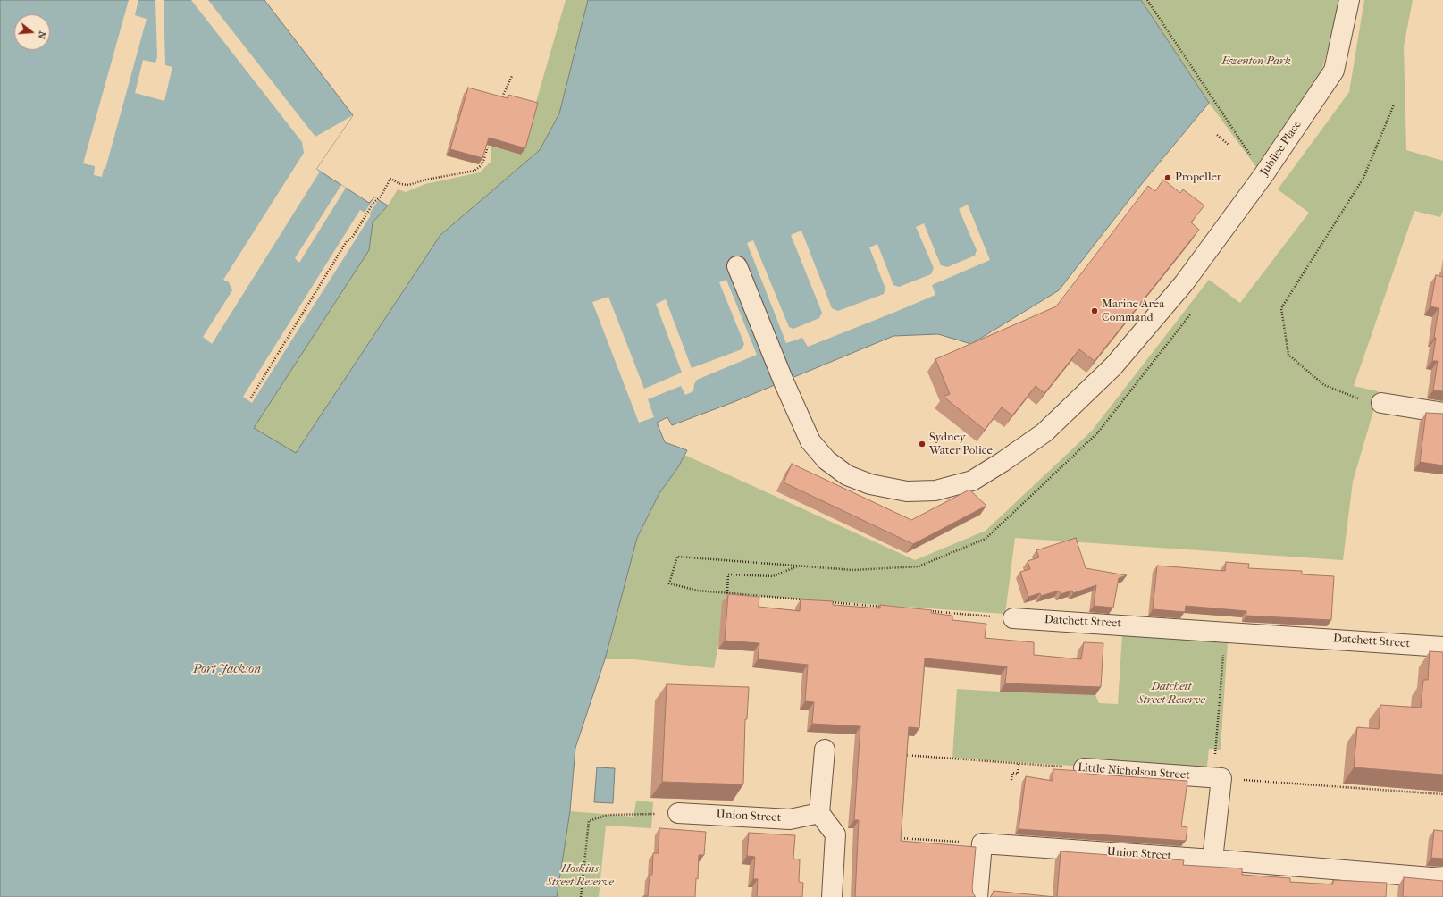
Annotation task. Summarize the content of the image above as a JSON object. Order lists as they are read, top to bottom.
{
  "streets": {
    "street": [
      "Jubilee Place",
      "Datchett Street",
      "Little Nicholson Street",
      "Union Street"
    ]
  },
  "water": ["Port Jackson"],
  "parks": ["Ewenton Park", "Datchett Street Reserve", "Hoskins Street Reserve"],
  "places": ["Propeller", "Marine Area Command", "Sydney Water Police"],
  "north": "right"
}
